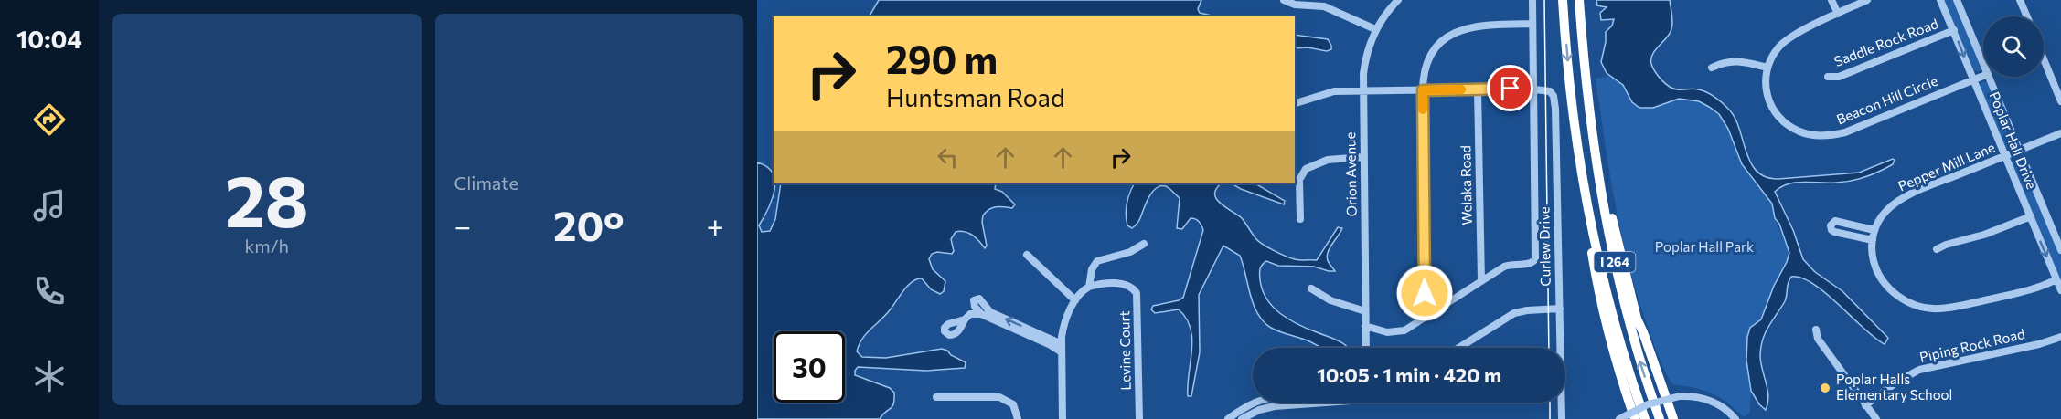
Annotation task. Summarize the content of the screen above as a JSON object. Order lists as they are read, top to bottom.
{
  "streets": {
    "highway": ["I 264"],
    "street": [
      "Saddle Rock Road",
      "Beacon Hill Circle",
      "Poplar Hall Drive",
      "Pepper Mill Lane",
      "Orion Avenue",
      "Welaka Road",
      "Curlew Drive",
      "Piping Rock Road",
      "Levine Court"
    ]
  },
  "crossings": [
    ["Saddle Rock Road", "Poplar Hall Drive"],
    ["Beacon Hill Circle", "Poplar Hall Drive"],
    ["Poplar Hall Drive", "Pepper Mill Lane"],
    ["Welaka Road", "Curlew Drive"]
  ],
  "parks": ["Poplar Hall Park"],
  "places": ["Poplar Halls Elementary School"],
  "page": {
    "tabs": "10:04",
    "tile": [
      ["28", "km/h"],
      "Climate"
    ],
    "turn": ["290 m", "Huntsman Road"],
    "heat": ["−", "20°", "+"],
    "limit": "30",
    "trip": "10:05 · 1 min · 420 m"
  }
}
